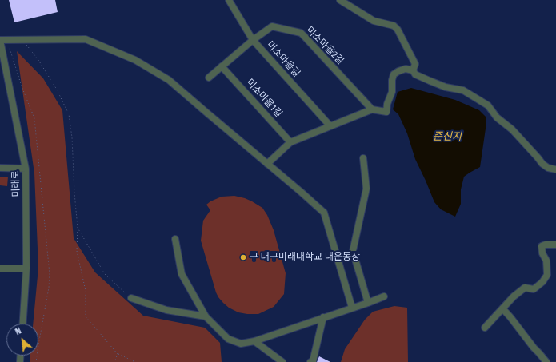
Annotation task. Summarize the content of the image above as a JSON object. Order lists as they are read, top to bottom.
{
  "streets": {
    "street": [
      "미소마을2길",
      "미소마을길",
      "미소마을1길",
      "미래로"
    ]
  },
  "crossings": [
    ["미소마을2길", "미소마을길"]
  ],
  "water": ["준신지"],
  "places": ["구 대구미래대학교 대운동장"],
  "north": "top left"
}
